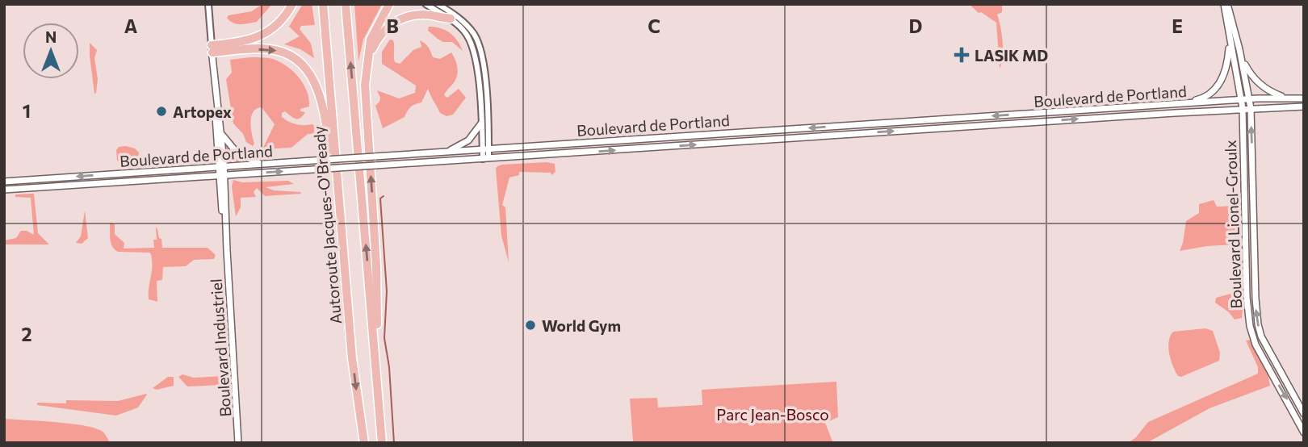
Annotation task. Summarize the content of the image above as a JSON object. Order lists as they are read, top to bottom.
{
  "streets": {
    "highway": ["Autoroute Jacques-O'Bready"],
    "main road": ["Boulevard de Portland", "Boulevard Lionel-Groulx", "Boulevard Industriel"]
  },
  "crossings": [
    ["Boulevard de Portland", "Boulevard Lionel-Groulx"],
    ["Boulevard de Portland", "Boulevard Industriel"]
  ],
  "parks": ["Parc Jean-Bosco"],
  "places": {
    "health": ["LASIK MD"],
    "other": ["Artopex", "World Gym"]
  },
  "north": "top",
  "grid": {
    "columns": [
      "A",
      "B",
      "C",
      "D",
      "E"
    ],
    "rows": ["1", "2"]
  }
}
